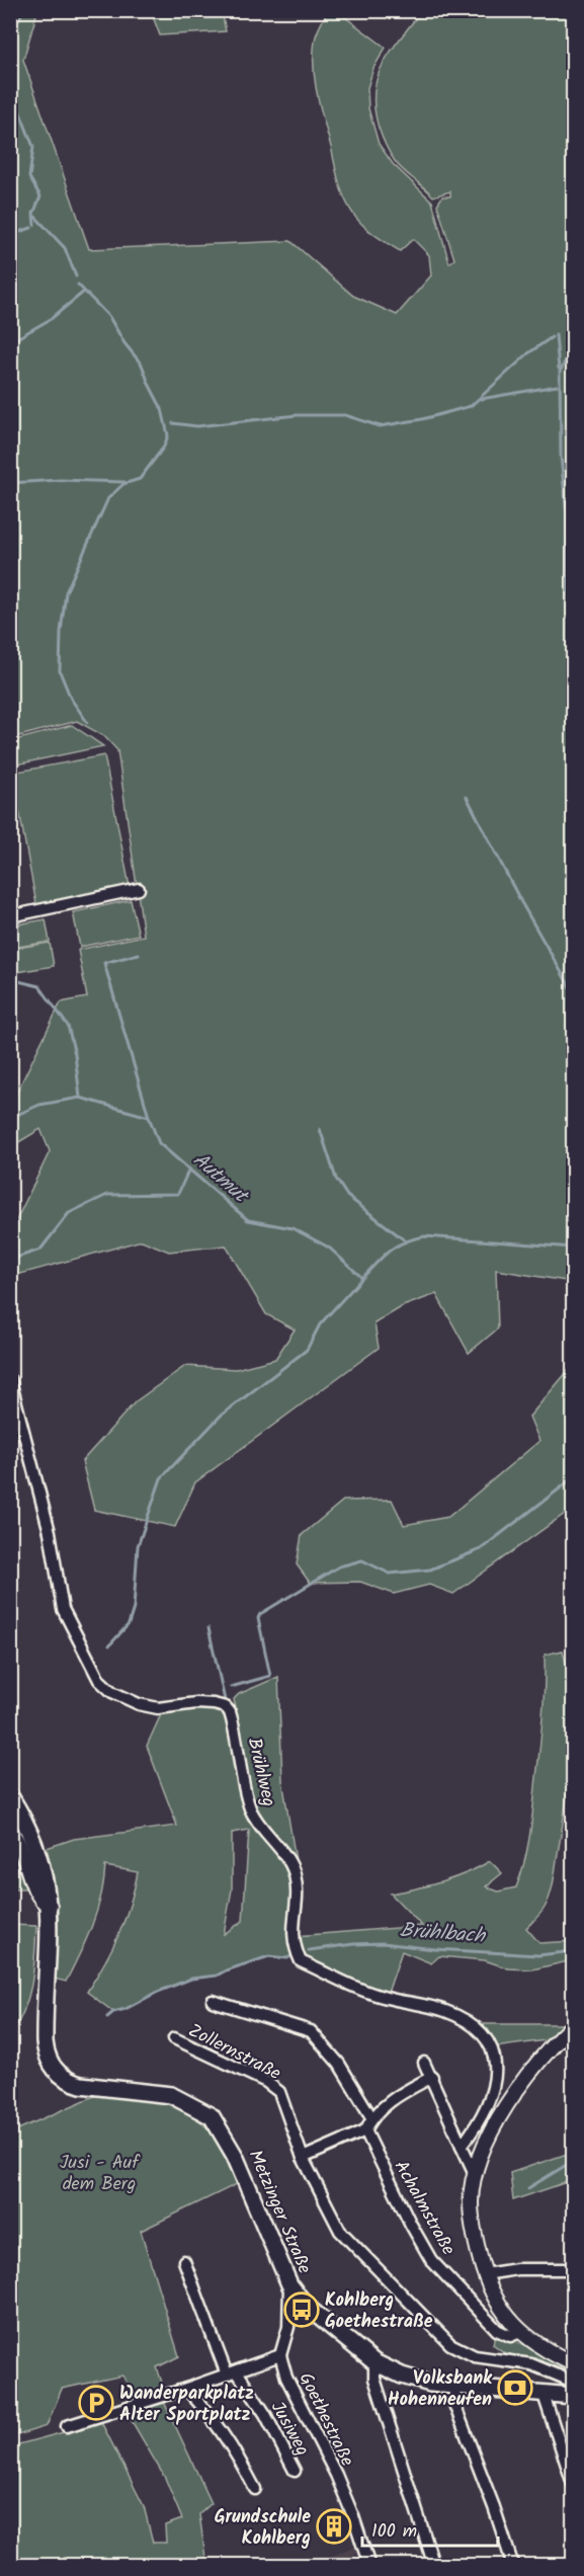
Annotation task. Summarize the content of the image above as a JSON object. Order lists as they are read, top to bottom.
{
  "streets": {
    "main road": ["Metzinger Straße"],
    "street": [
      "Brühlweg",
      "Zollernstraße",
      "Achalmstraße",
      "Goethestraße",
      "Jusiweg"
    ]
  },
  "water": ["Autmut", "Brühlbach"],
  "parks": ["Jusi - Auf dem Berg"],
  "places": {
    "bus stop": ["Kohlberg Goethestraße"],
    "bank": ["Volksbank Hohenneufen"],
    "parking": ["Wanderparkplatz Alter Sportplatz"],
    "building": ["Grundschule Kohlberg"]
  },
  "scale_bar": "100 m"
}
